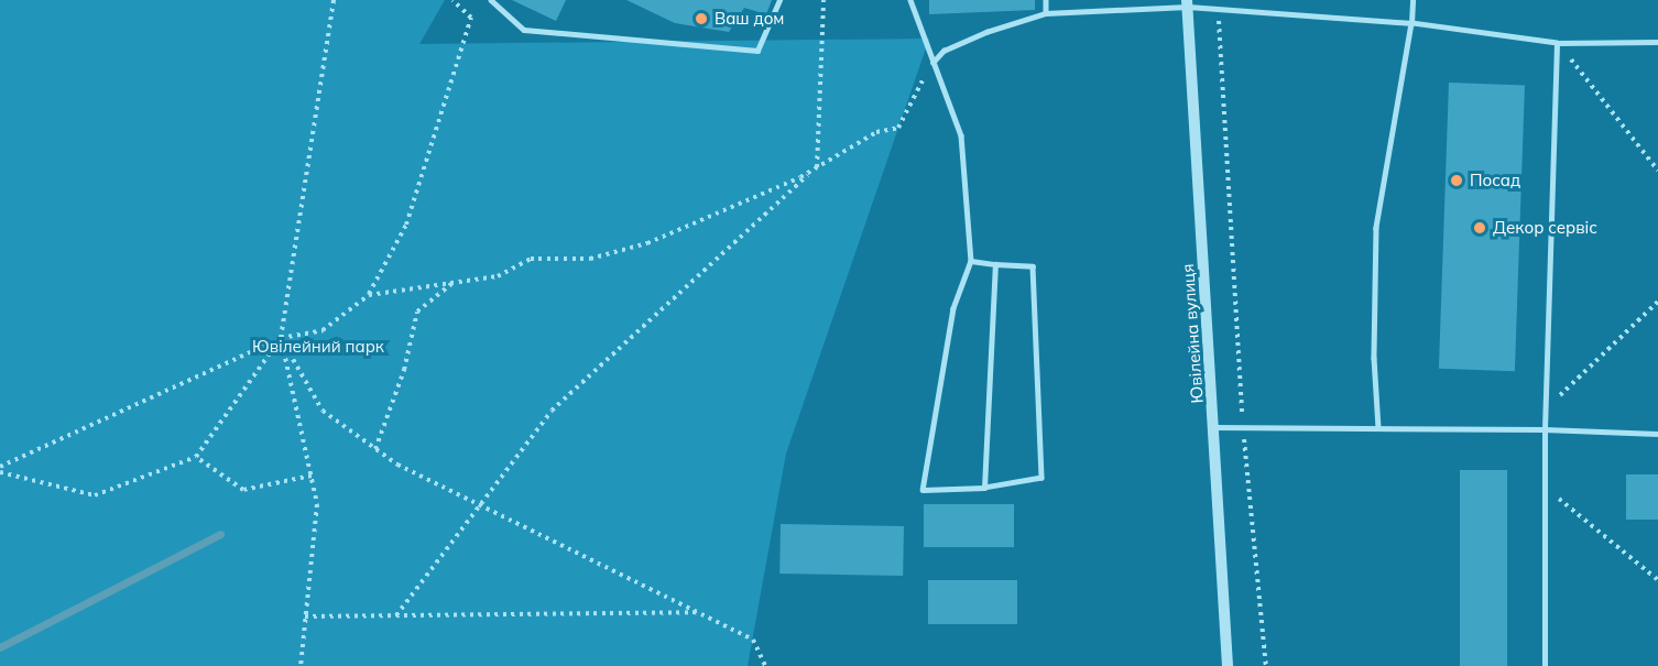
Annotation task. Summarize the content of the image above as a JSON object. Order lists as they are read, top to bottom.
{
  "streets": {
    "street": ["Ювілейна вулиця"]
  },
  "parks": ["Ювілейний парк"],
  "places": ["Ваш дом", "Посад", "Декор сервіс"]
}
